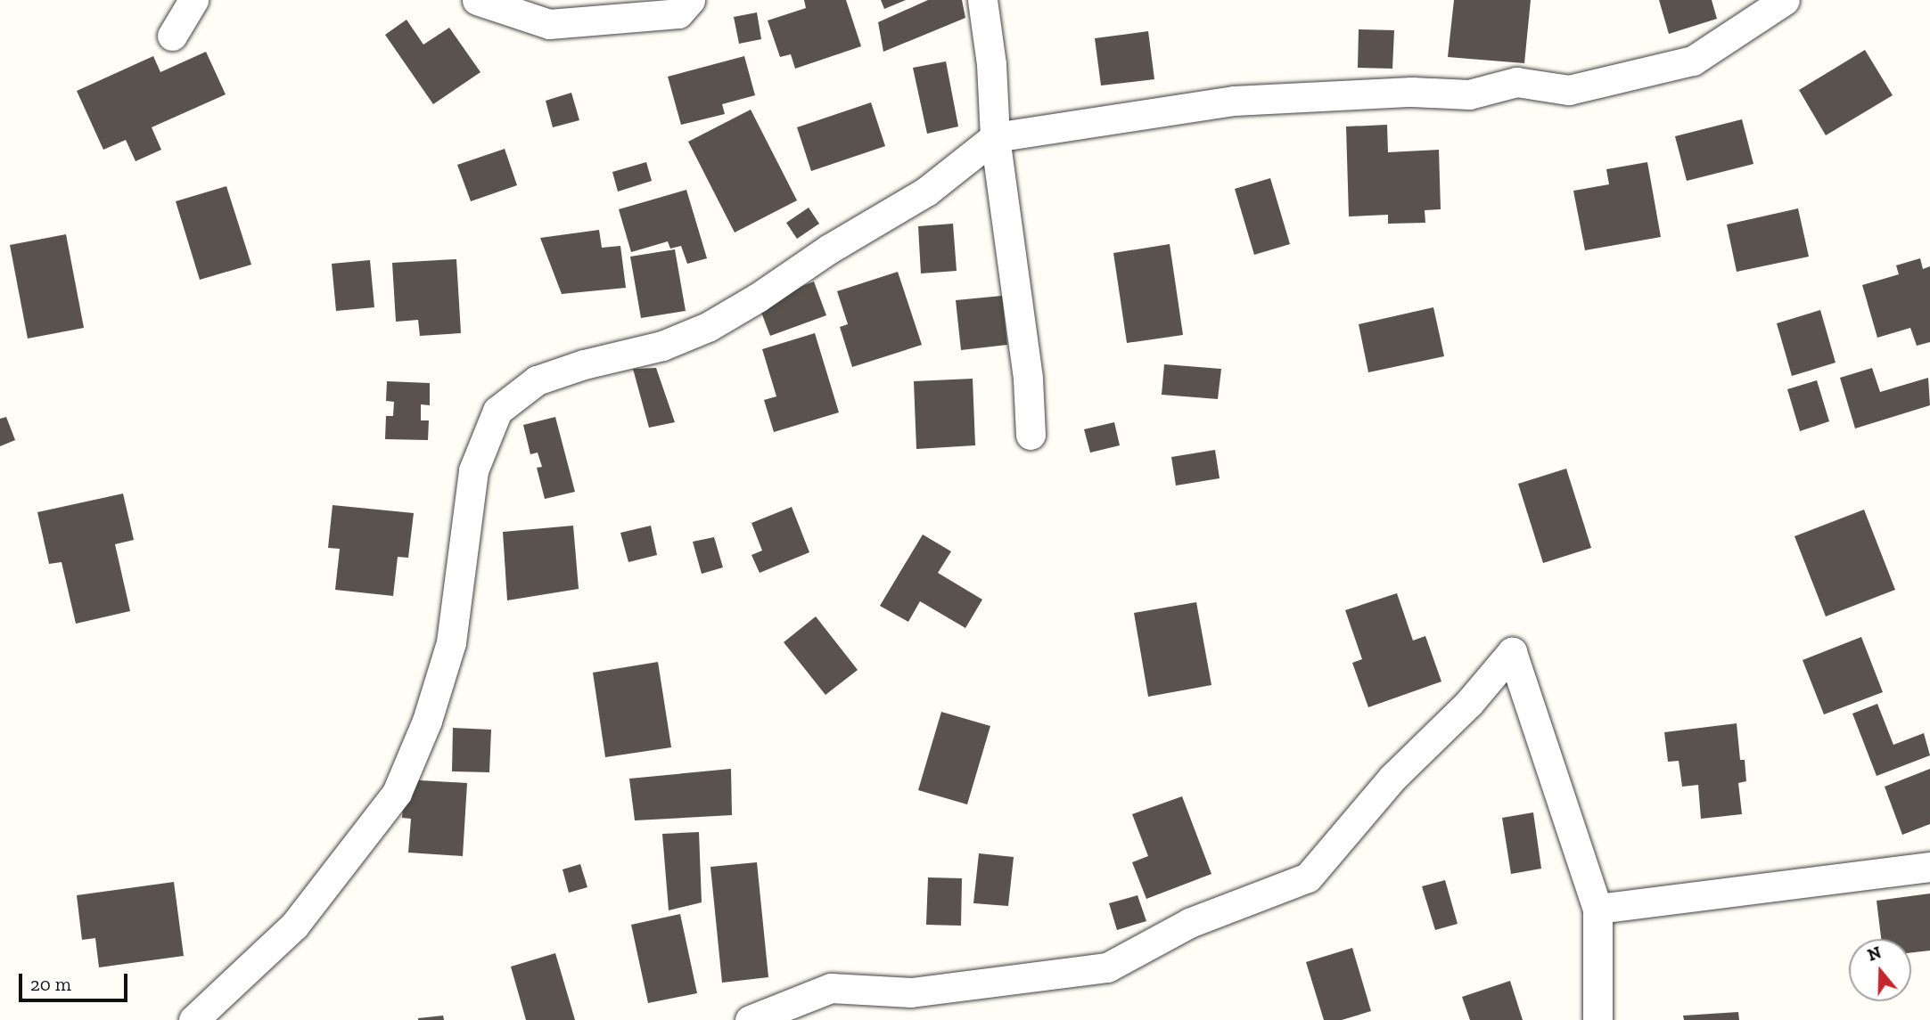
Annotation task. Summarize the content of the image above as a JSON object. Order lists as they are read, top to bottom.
{
  "scale_bar": "20 m",
  "north": "top"
}
